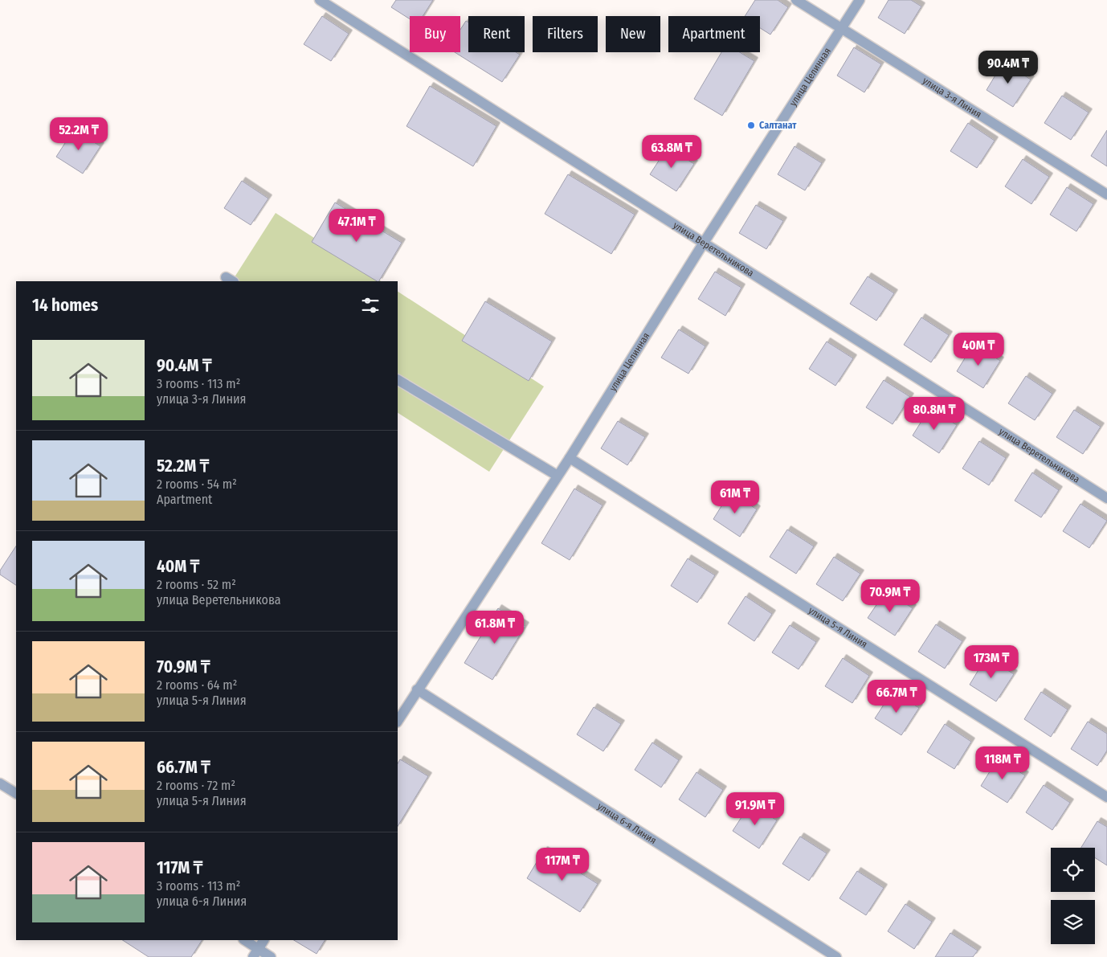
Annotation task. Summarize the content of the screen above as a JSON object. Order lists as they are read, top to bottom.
{
  "streets": {
    "street": [
      "улица Целинная",
      "улица 3-я Линия",
      "улица Веретельникова",
      "улица 5-я Линия",
      "улица 6-я Линия"
    ]
  },
  "crossings": [
    ["улица Целинная", "улица 3-я Линия"],
    ["улица Целинная", "улица Веретельникова"],
    ["улица Целинная", "улица 5-я Линия"],
    ["улица Целинная", "улица 6-я Линия"]
  ],
  "places": ["Салтанат"],
  "page": {
    "chip": [
      "Buy",
      "Rent",
      "Filters",
      "New",
      "Apartment"
    ],
    "price": [
      "90.4M ₸",
      "52.2M ₸",
      "63.8M ₸",
      "47.1M ₸",
      "40M ₸",
      "80.8M ₸",
      "61M ₸",
      "70.9M ₸",
      "61.8M ₸",
      "173M ₸",
      "66.7M ₸",
      "118M ₸",
      "91.9M ₸",
      "117M ₸"
    ],
    "heading": "14 homes",
    "list": [
      {
        "name": "90.4M ₸",
        "note": "3 rooms · 113 m² · улица 3-я Линия"
      },
      {
        "name": "52.2M ₸",
        "note": "2 rooms · 54 m² · Apartment"
      },
      {
        "name": "40M ₸",
        "note": "2 rooms · 52 m² · улица Веретельникова"
      },
      {
        "name": "70.9M ₸",
        "note": "2 rooms · 64 m² · улица 5-я Линия"
      },
      {
        "name": "66.7M ₸",
        "note": "2 rooms · 72 m² · улица 5-я Линия"
      },
      {
        "name": "117M ₸",
        "note": "3 rooms · 113 m² · улица 6-я Линия"
      }
    ]
  }
}
